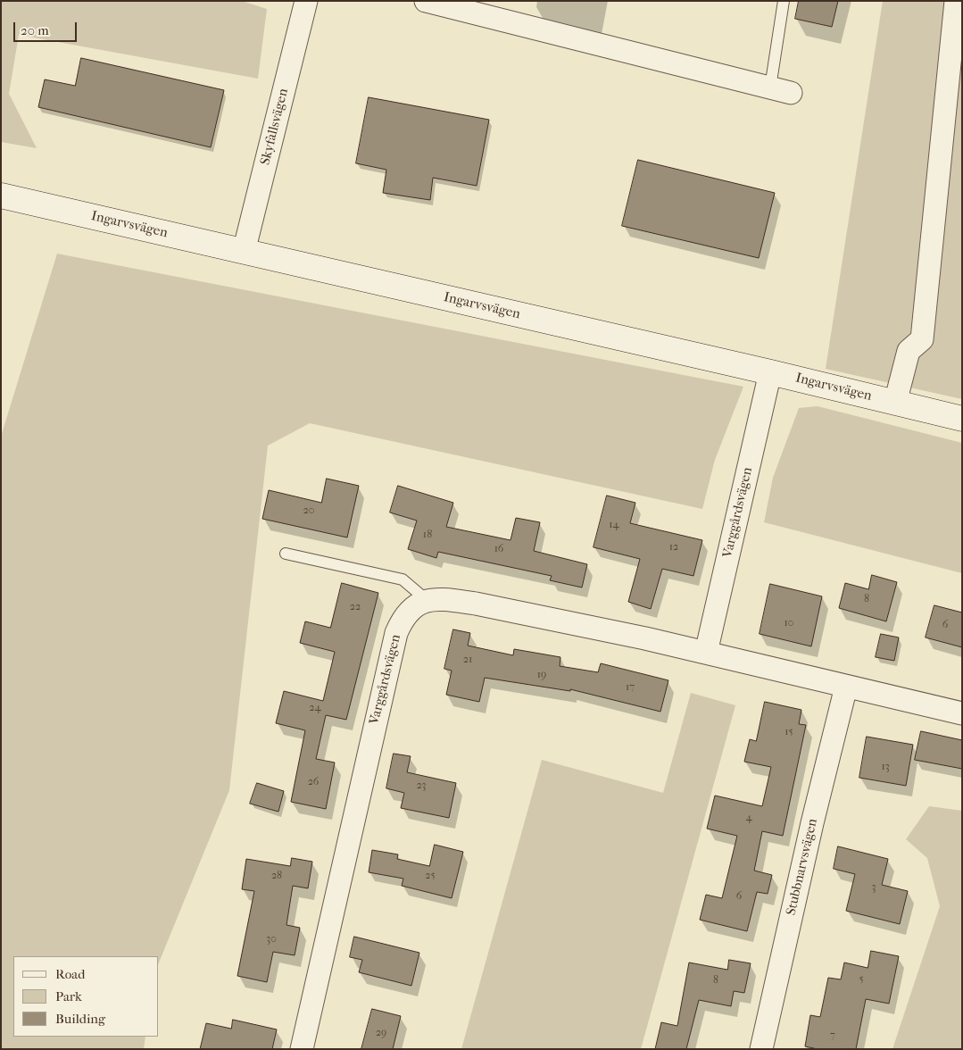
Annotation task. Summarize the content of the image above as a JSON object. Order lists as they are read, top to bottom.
{
  "streets": {
    "street": [
      "Skyfallsvägen",
      "Ingarvsvägen",
      "Varggårdsvägen",
      "Stubbnarvsvägen"
    ]
  },
  "crossings": [
    ["Skyfallsvägen", "Ingarvsvägen"],
    ["Ingarvsvägen", "Varggårdsvägen"]
  ],
  "house_numbers": [
    "20",
    "14",
    "18",
    "12",
    "16",
    "8",
    "22",
    "10",
    "6",
    "21",
    "19",
    "17",
    "24",
    "15",
    "13",
    "26",
    "23",
    "4",
    "28",
    "25",
    "3",
    "6",
    "30",
    "5",
    "8",
    "29",
    "7"
  ],
  "legend": ["Road", "Park", "Building"],
  "scale_bar": "20 m"
}
